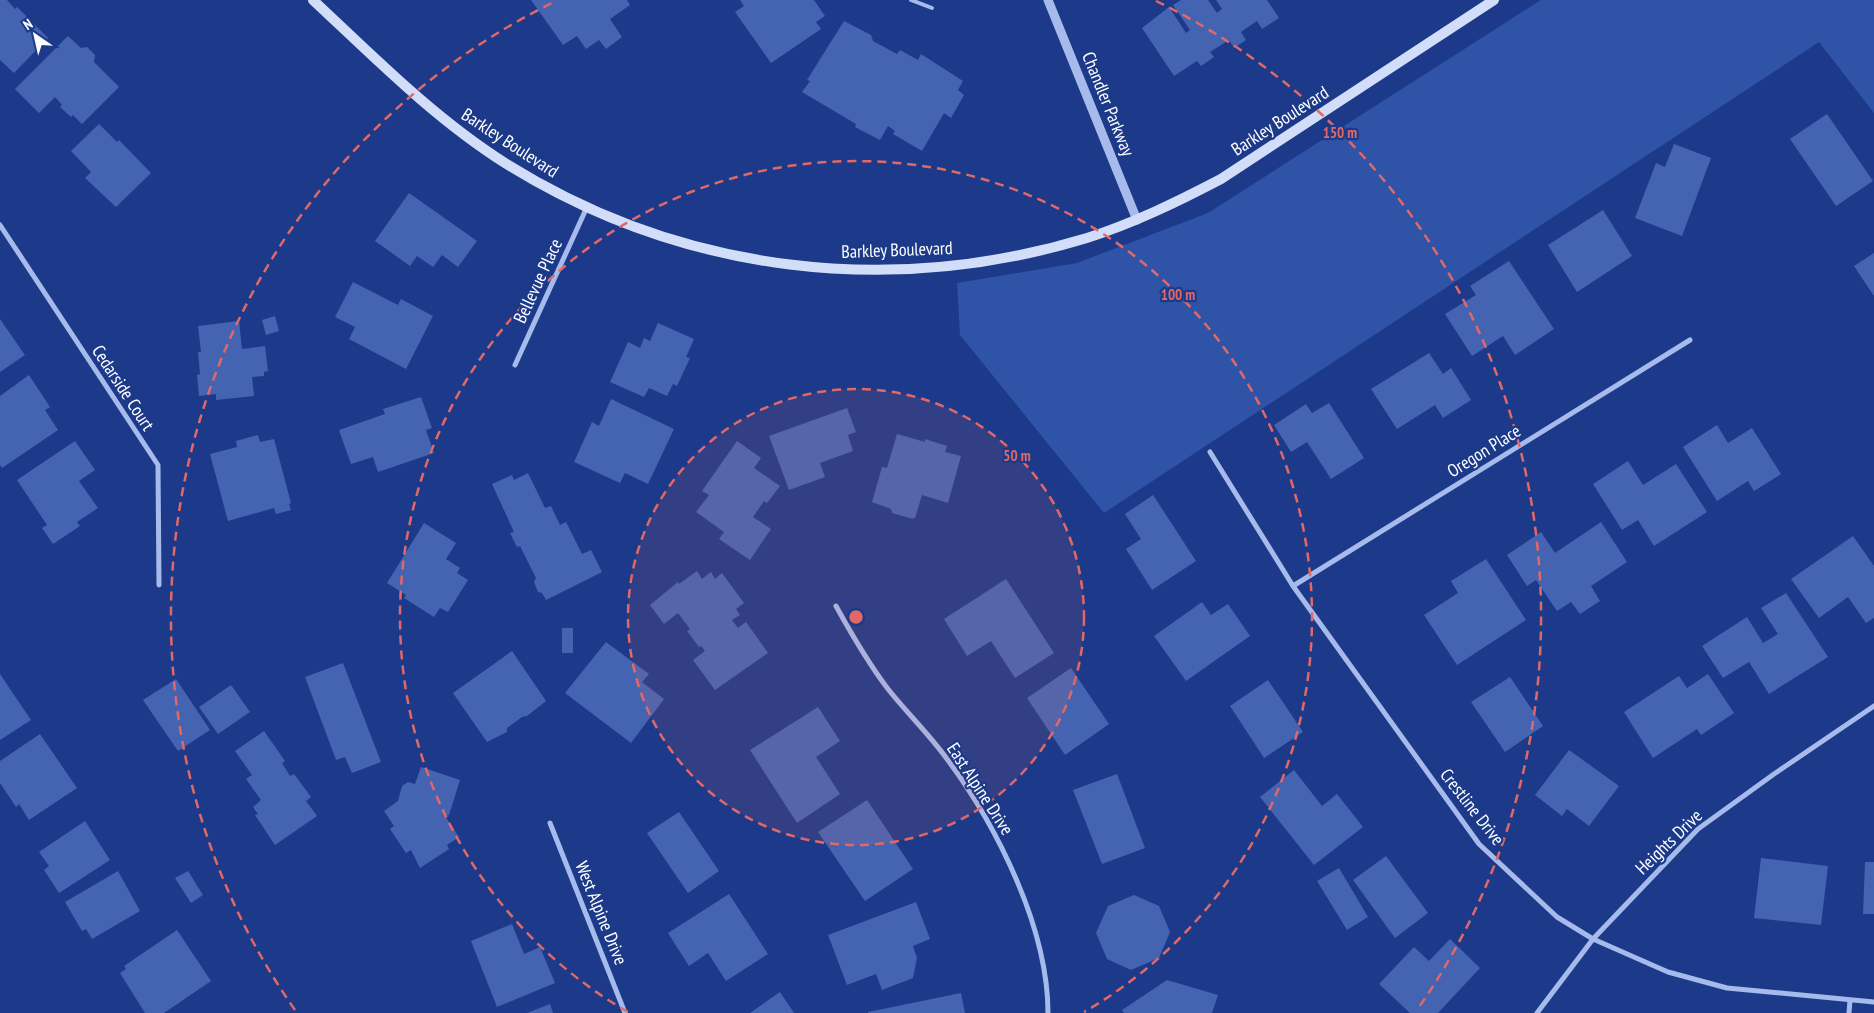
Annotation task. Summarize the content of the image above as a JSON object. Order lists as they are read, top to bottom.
{
  "streets": {
    "main road": ["Barkley Boulevard"],
    "street": [
      "Chandler Parkway",
      "Bellevue Place",
      "Cedarside Court",
      "Oregon Place",
      "East Alpine Drive",
      "Crestline Drive",
      "Heights Drive",
      "West Alpine Drive"
    ]
  },
  "crossings": [
    ["Chandler Parkway", "Barkley Boulevard"],
    ["Barkley Boulevard", "Bellevue Place"],
    ["Oregon Place", "Crestline Drive"],
    ["Crestline Drive", "Heights Drive"]
  ],
  "north": "top left",
  "rings": ["150 m", "100 m", "50 m"]
}
